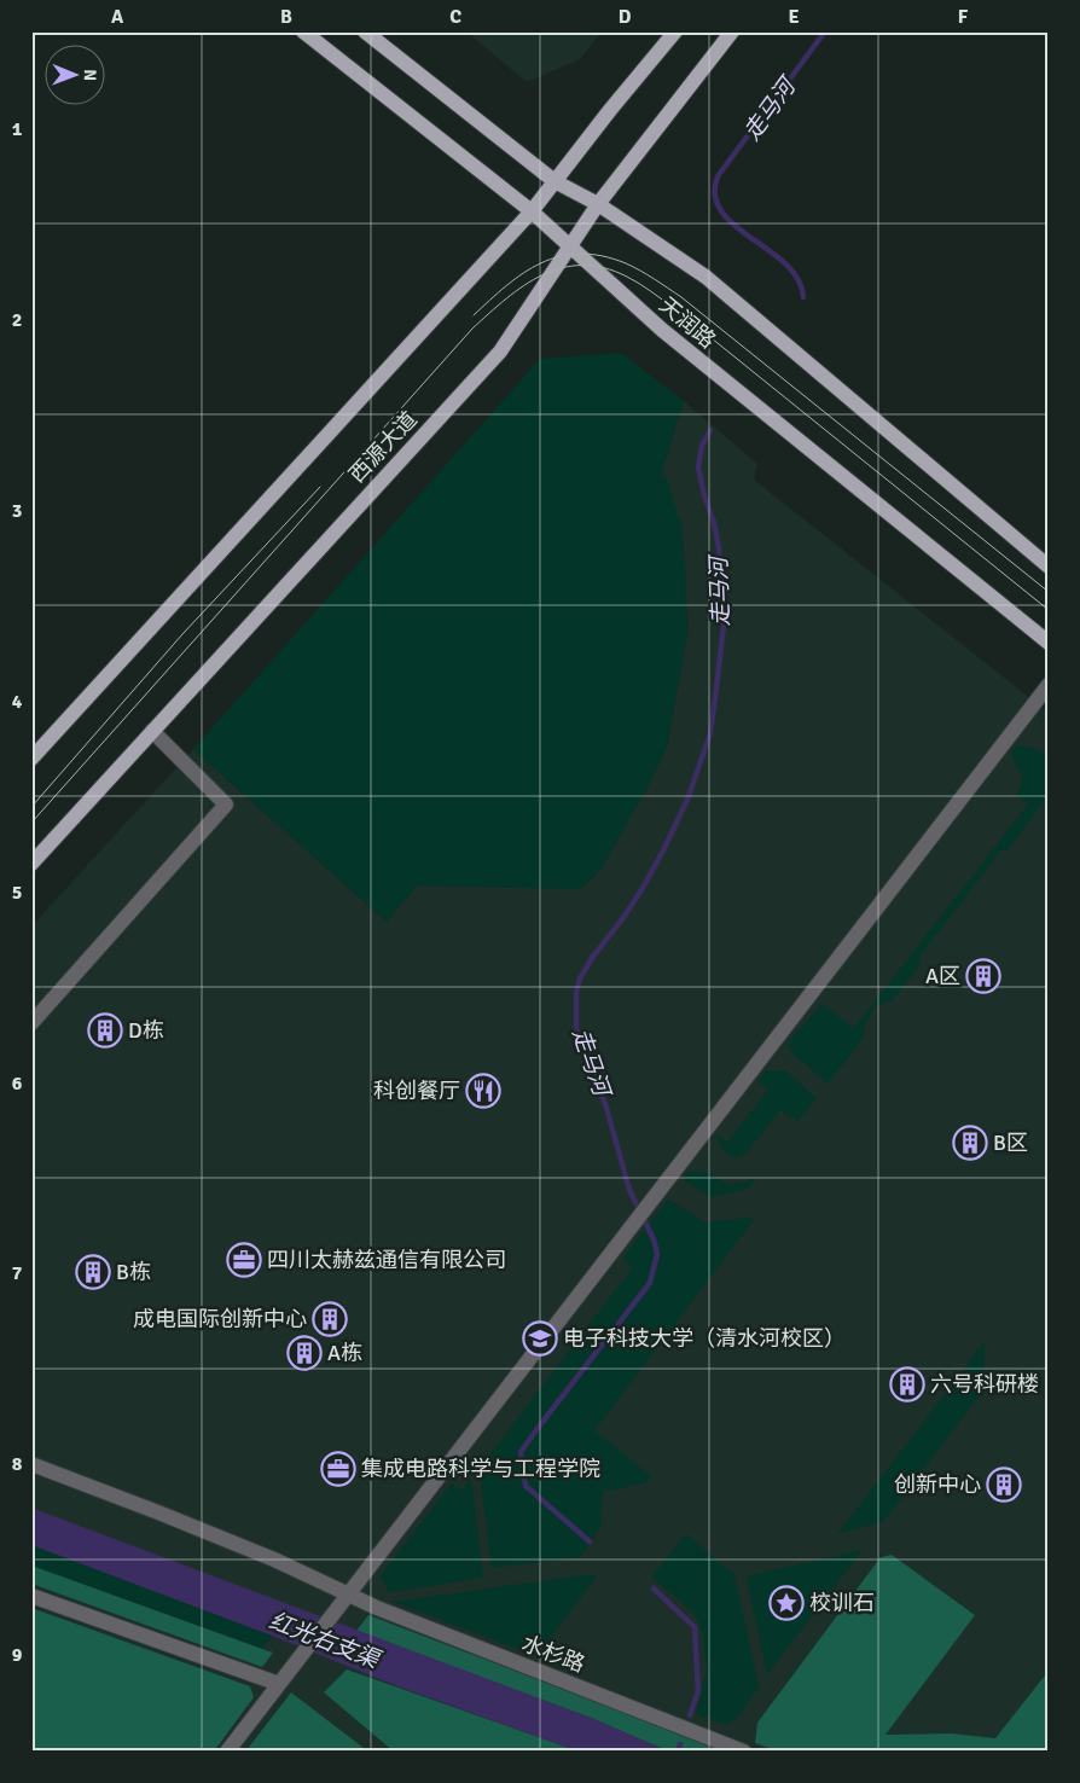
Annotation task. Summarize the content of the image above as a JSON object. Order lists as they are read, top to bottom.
{
  "streets": {
    "main road": ["天润路", "西源大道"],
    "street": ["水杉路"]
  },
  "crossings": [
    ["天润路", "西源大道"]
  ],
  "water": ["走马河", "红光右支渠"],
  "places": {
    "building": [
      "A区",
      "D栋",
      "B区",
      "B栋",
      "成电国际创新中心",
      "A栋",
      "六号科研楼",
      "创新中心"
    ],
    "restaurant": ["科创餐厅"],
    "office": ["四川太赫兹通信有限公司", "集成电路科学与工程学院"],
    "school or university": ["电子科技大学（清水河校区）"],
    "place": ["校训石"]
  },
  "north": "right",
  "grid": {
    "columns": [
      "A",
      "B",
      "C",
      "D",
      "E",
      "F"
    ],
    "rows": [
      "1",
      "2",
      "3",
      "4",
      "5",
      "6",
      "7",
      "8",
      "9"
    ]
  }
}
